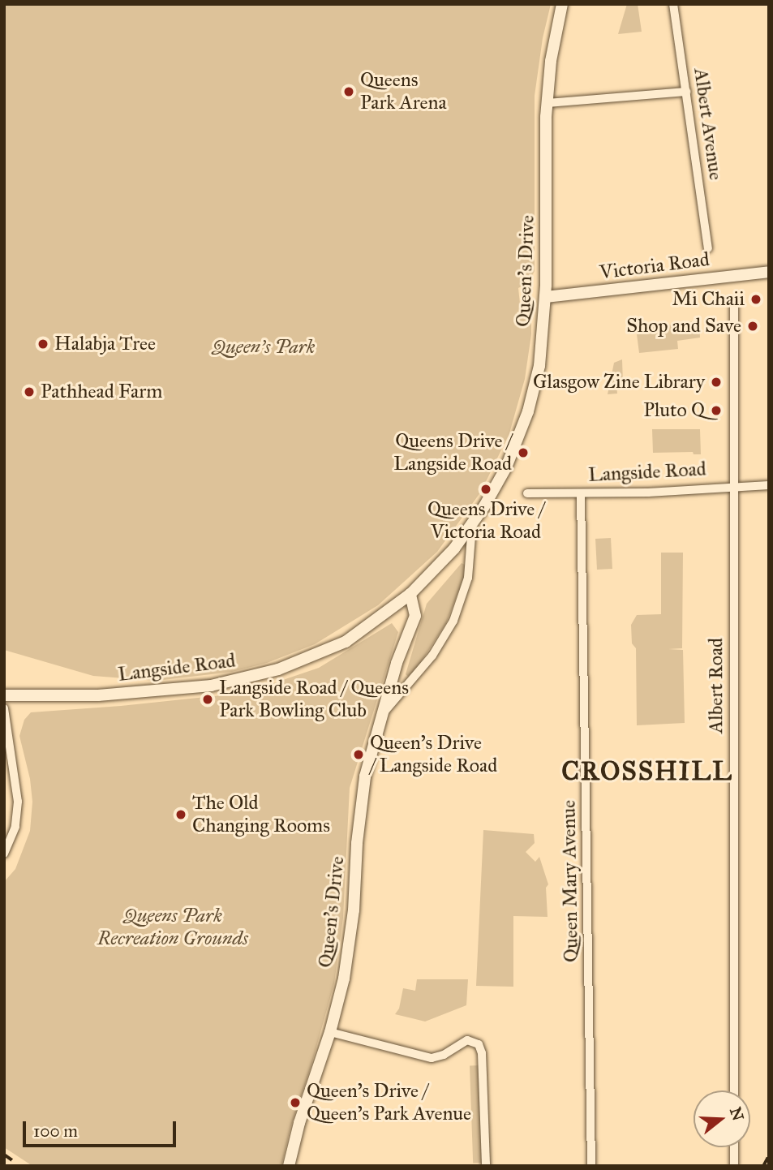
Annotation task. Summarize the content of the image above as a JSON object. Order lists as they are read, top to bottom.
{
  "streets": {
    "street": [
      "Albert Avenue",
      "Victoria Road",
      "Queen's Drive",
      "Langside Road",
      "Albert Road",
      "Queen Mary Avenue"
    ]
  },
  "crossings": [
    ["Victoria Road", "Queen's Drive"],
    ["Queen's Drive", "Langside Road"],
    ["Langside Road", "Albert Road"],
    ["Langside Road", "Queen Mary Avenue"]
  ],
  "districts": ["CROSSHILL"],
  "parks": ["Queen's Park", "Queens Park Recreation Grounds"],
  "places": [
    "Queens Park Arena",
    "Mi Chaii",
    "Shop and Save",
    "Halabja Tree",
    "Glasgow Zine Library",
    "Pathhead Farm",
    "Pluto Q",
    "Queens Drive / Langside Road",
    "Queens Drive / Victoria Road",
    "Langside Road / Queens Park Bowling Club",
    "Queen's Drive / Langside Road",
    "The Old Changing Rooms",
    "Queen's Drive / Queen's Park Avenue"
  ],
  "scale_bar": "100 m",
  "north": "right"
}
